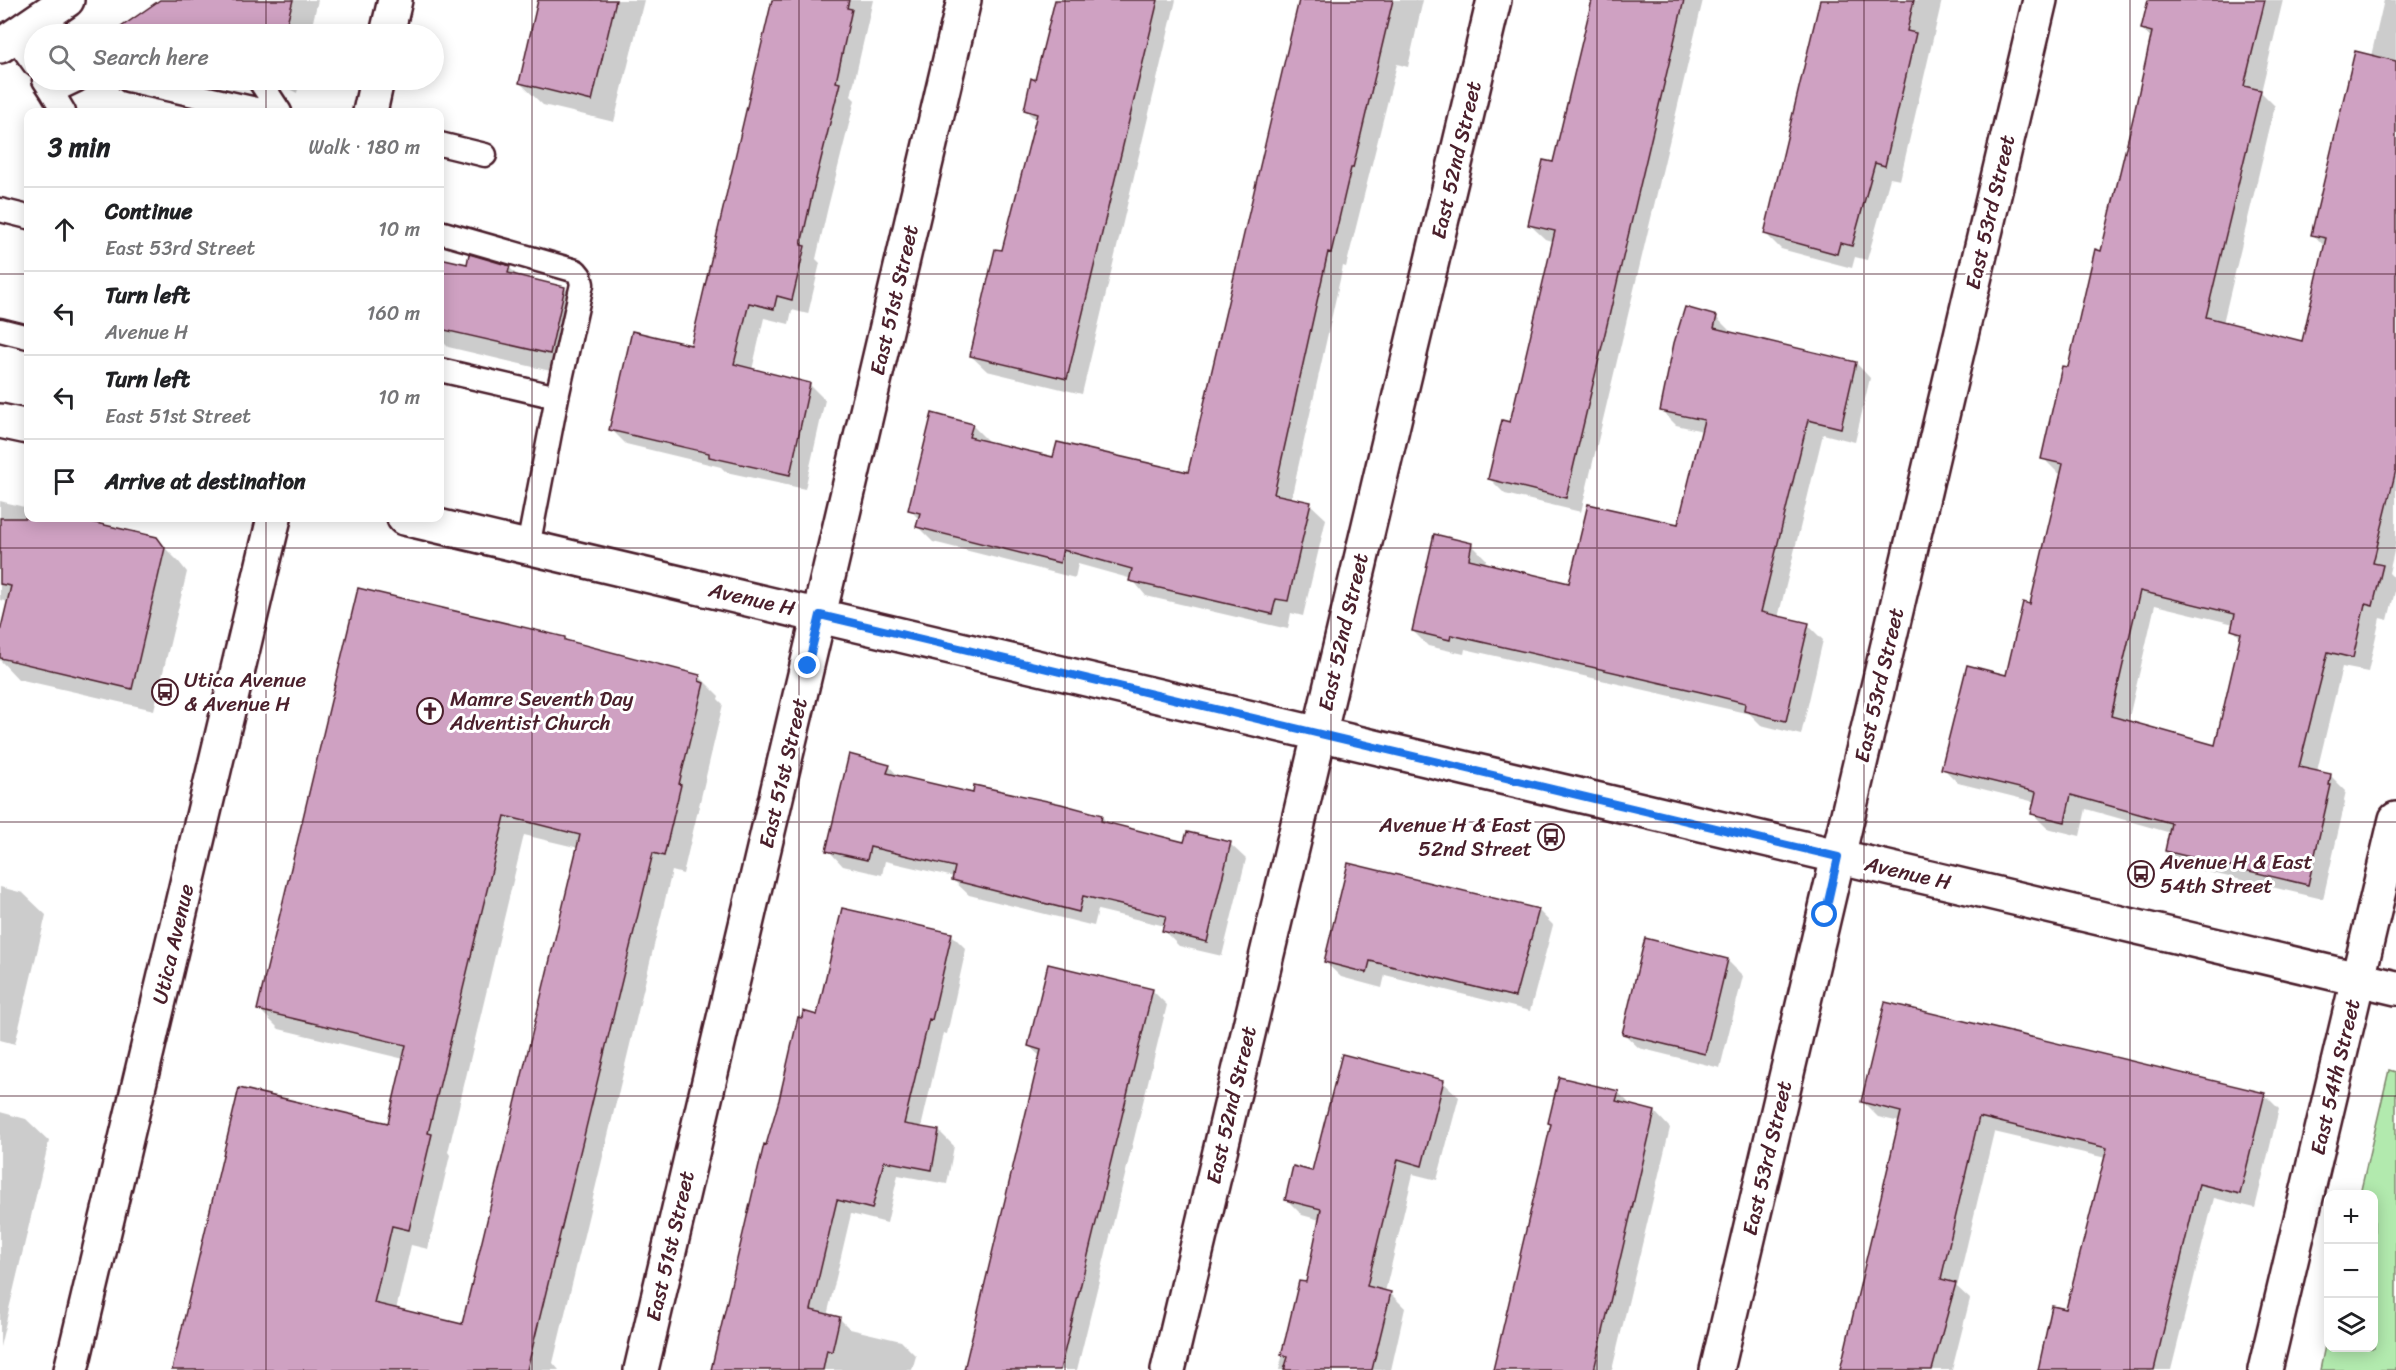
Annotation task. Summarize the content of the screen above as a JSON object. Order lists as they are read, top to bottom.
{
  "streets": {
    "street": [
      "East 52nd Street",
      "East 53rd Street",
      "East 51st Street",
      "Avenue H",
      "Utica Avenue",
      "East 54th Street"
    ]
  },
  "crossings": [
    ["East 52nd Street", "Avenue H"],
    ["East 53rd Street", "Avenue H"],
    ["East 51st Street", "Avenue H"],
    ["Avenue H", "East 54th Street"]
  ],
  "places": {
    "bus stop": ["Utica Avenue & Avenue H", "Avenue H & East 52nd Street", "Avenue H & East 54th Street"],
    "church": ["Mamre Seventh Day Adventist Church"]
  },
  "page": {
    "search": "Search here",
    "heading": ["3 min", "Walk · 180 m"],
    "list": [
      ["Continue", "East 53rd Street", "10 m"],
      ["Turn left", "Avenue H", "160 m"],
      ["Turn left", "East 51st Street", "10 m"],
      "Arrive at destination"
    ],
    "map_buttons": ["+", "−"]
  }
}
